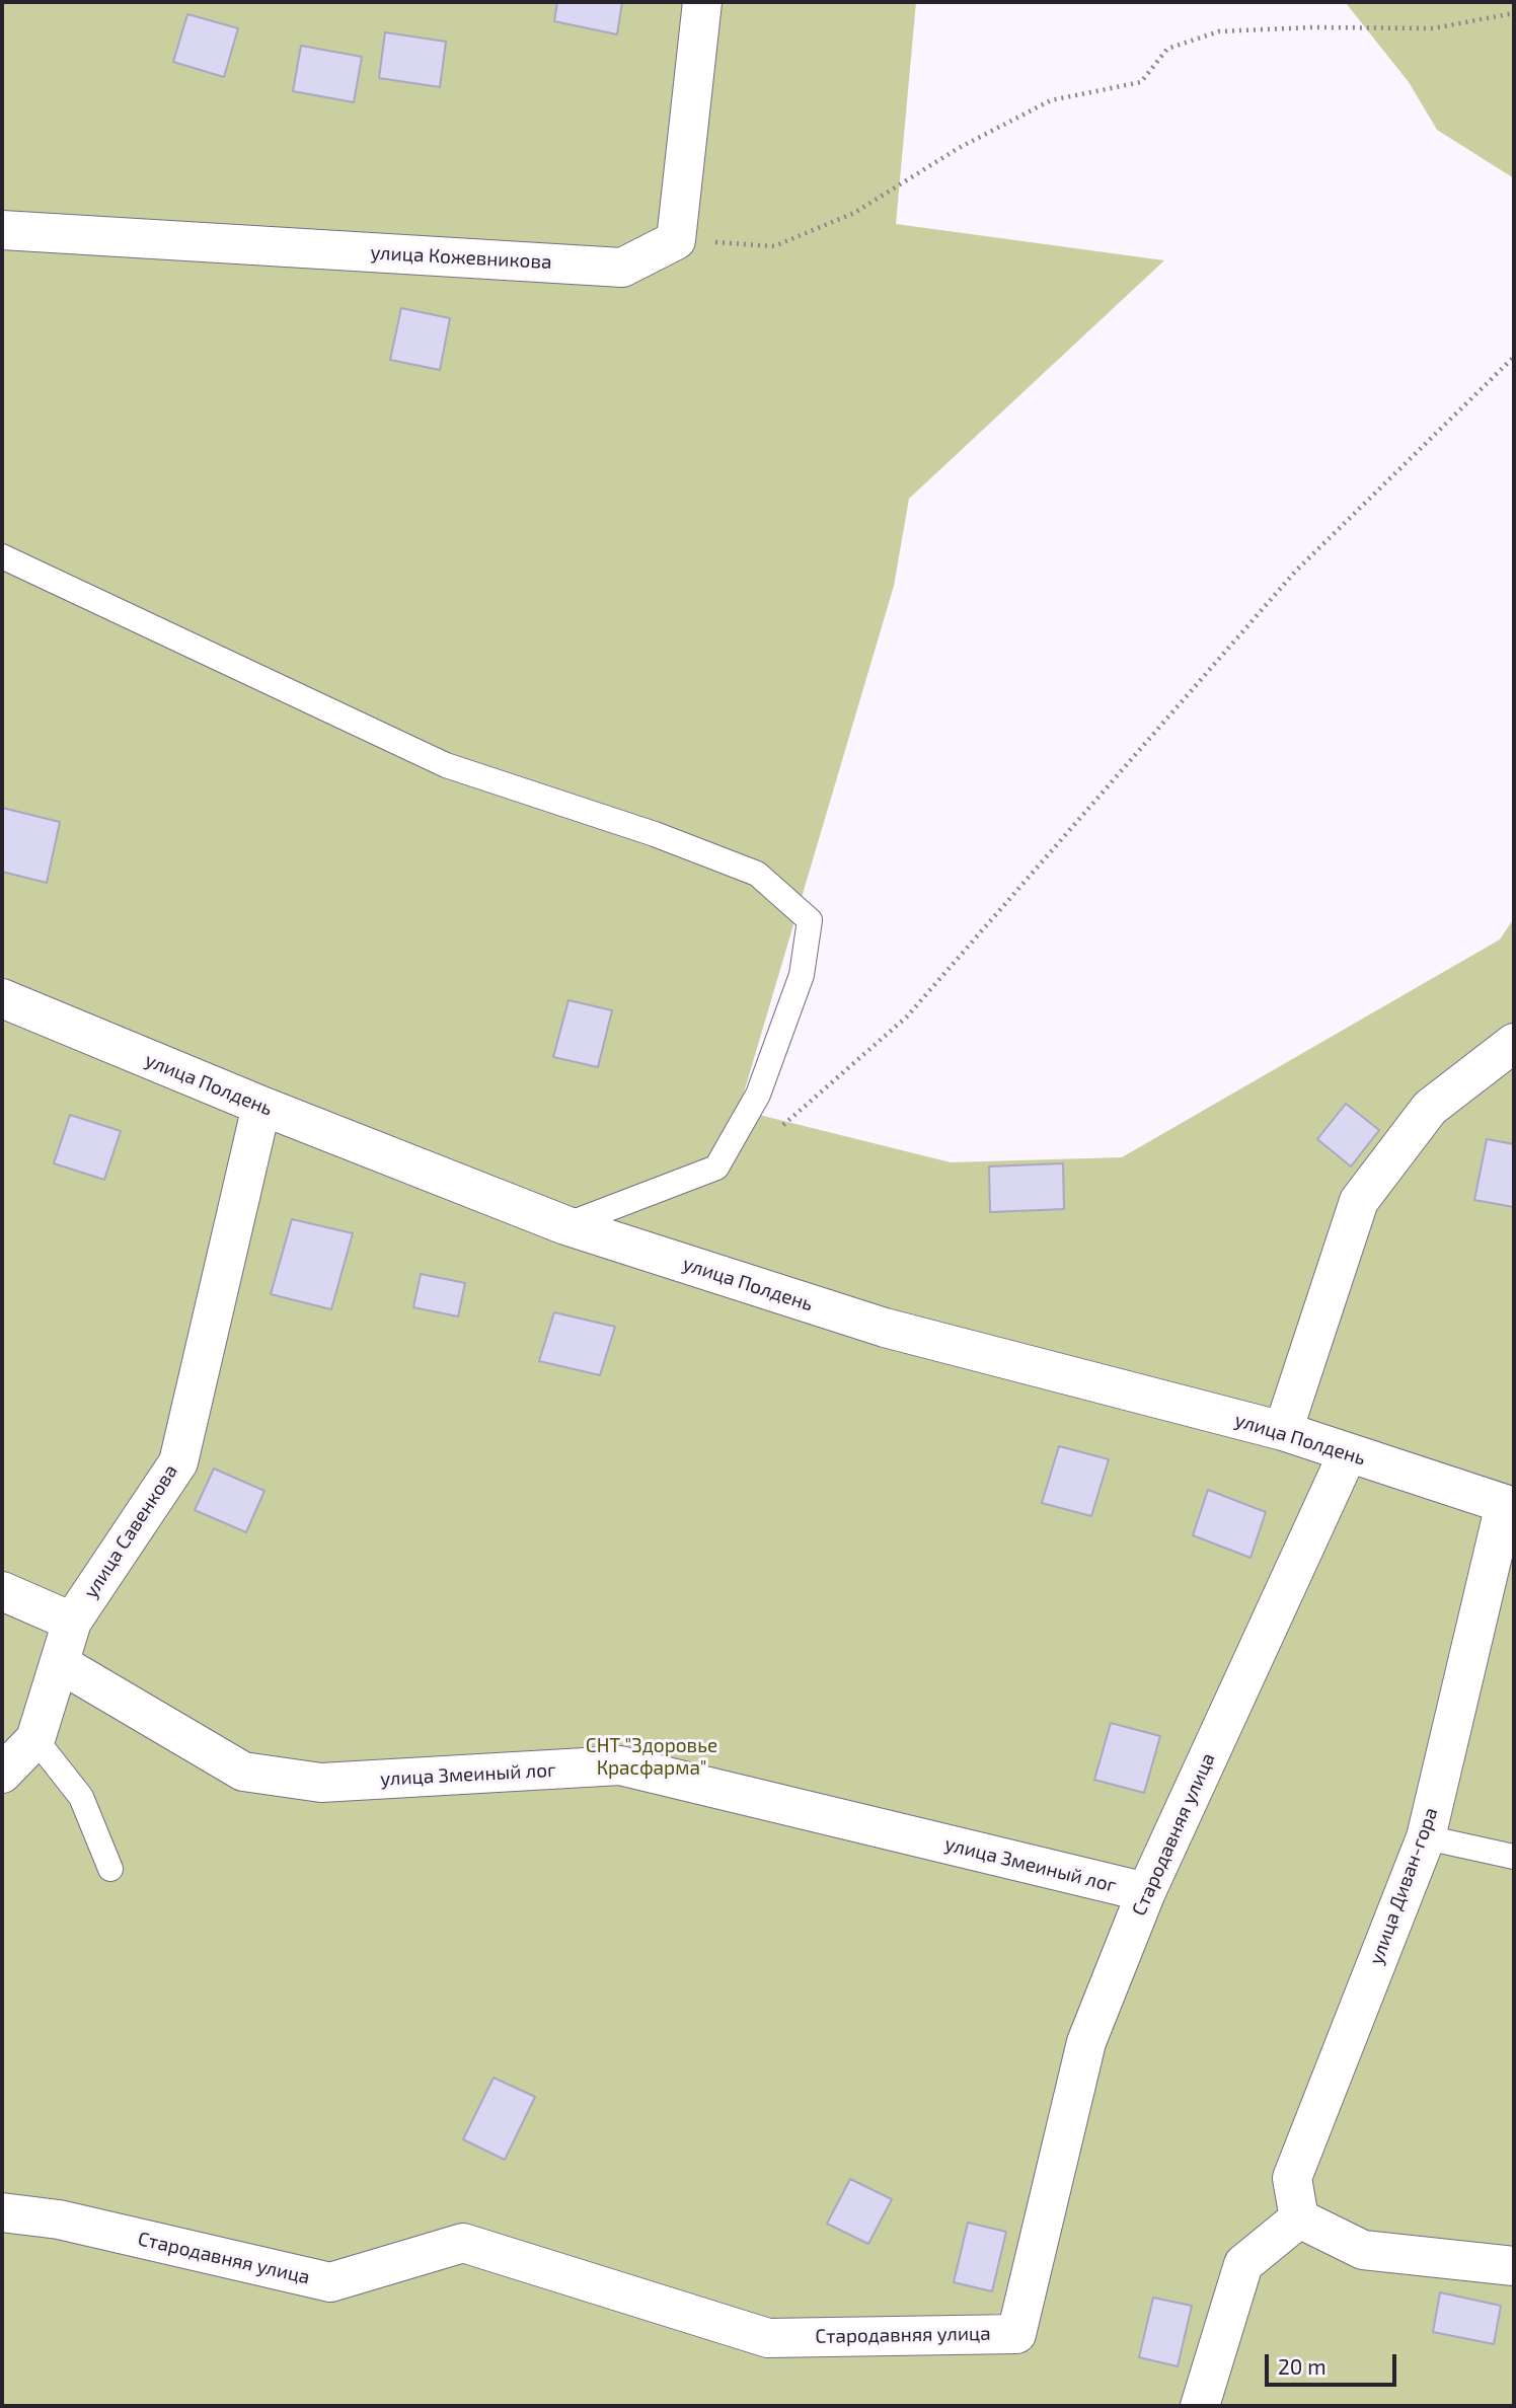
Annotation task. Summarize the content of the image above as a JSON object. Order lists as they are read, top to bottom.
{
  "streets": {
    "street": [
      "улица Кожевникова",
      "улица Полдень",
      "улица Савенкова",
      "улица Змеиный лог",
      "Стародавняя улица",
      "улица Диван-гора"
    ]
  },
  "crossings": [
    ["улица Полдень", "улица Савенкова"],
    ["улица Полдень", "Стародавняя улица"],
    ["улица Полдень", "улица Диван-гора"],
    ["улица Савенкова", "улица Змеиный лог"],
    ["улица Змеиный лог", "Стародавняя улица"]
  ],
  "parks": ["СНТ \"Здоровье Красфарма\""],
  "scale_bar": "20 m"
}
